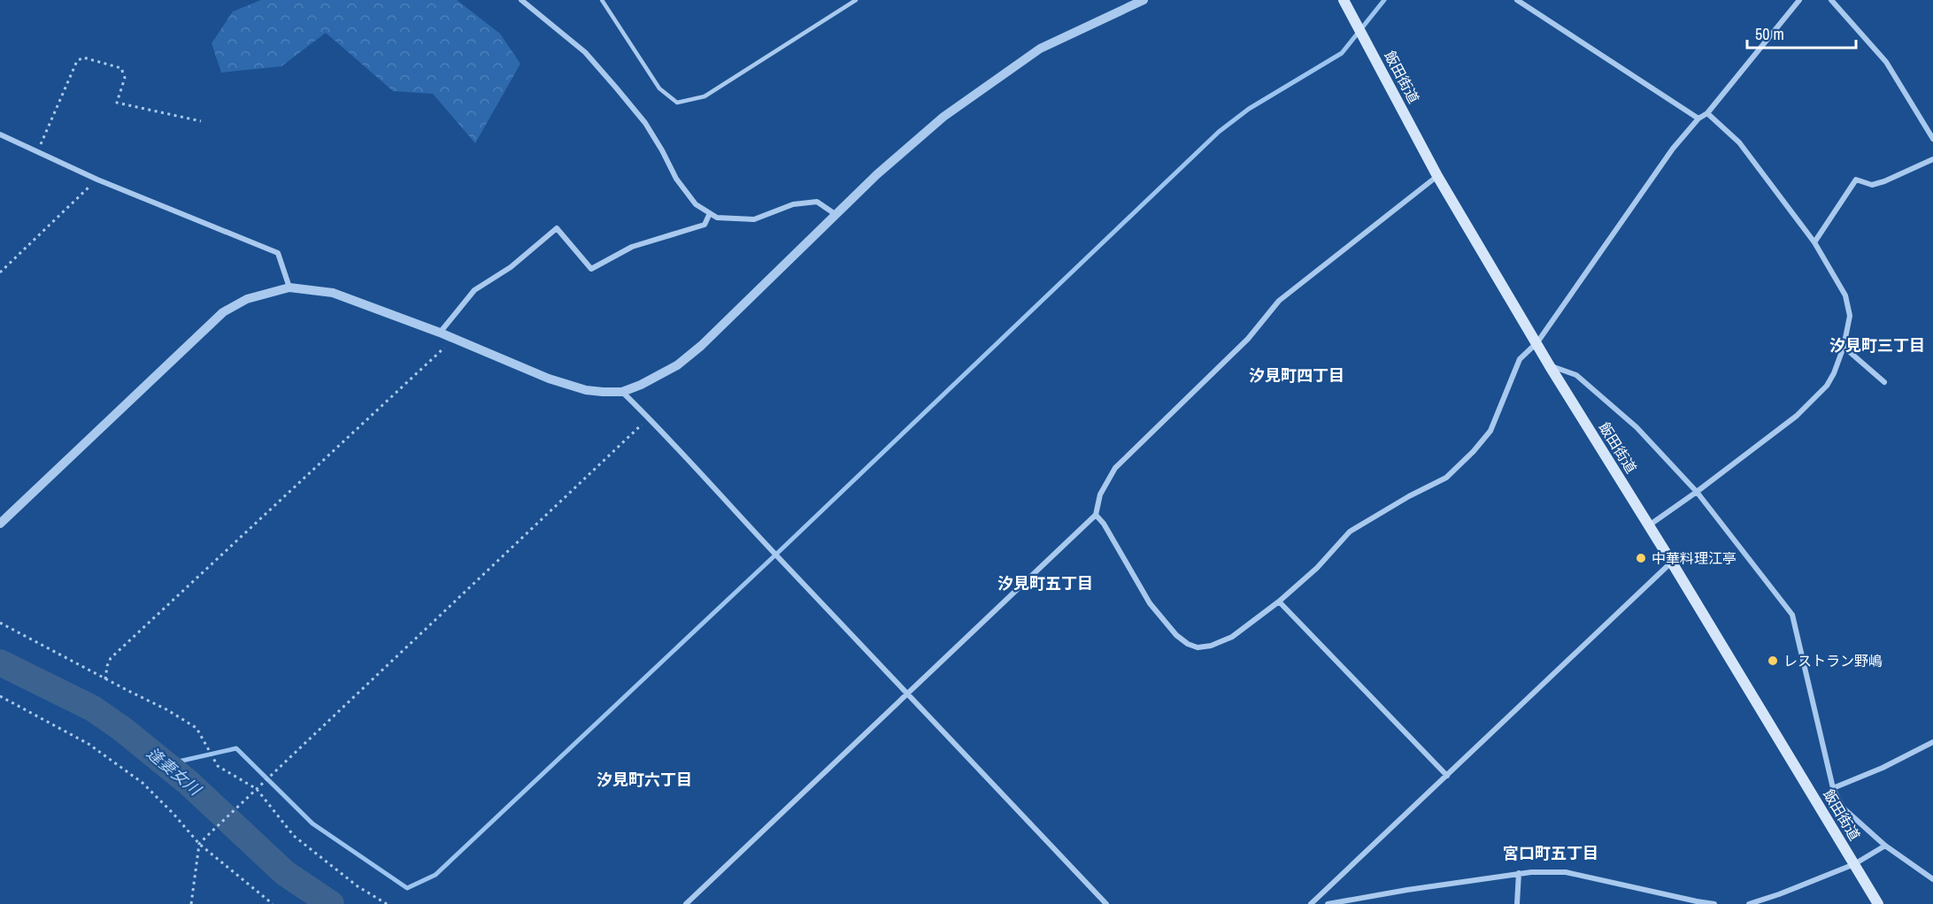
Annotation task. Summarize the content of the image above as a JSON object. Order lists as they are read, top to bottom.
{
  "streets": {
    "main road": ["飯田街道"]
  },
  "districts": [
    "汐見町三丁目",
    "汐見町四丁目",
    "汐見町五丁目",
    "汐見町六丁目",
    "宮口町五丁目"
  ],
  "water": ["逢妻女川"],
  "places": ["中華料理江亭", "レストラン野嶋"],
  "scale_bar": "50 m"
}
